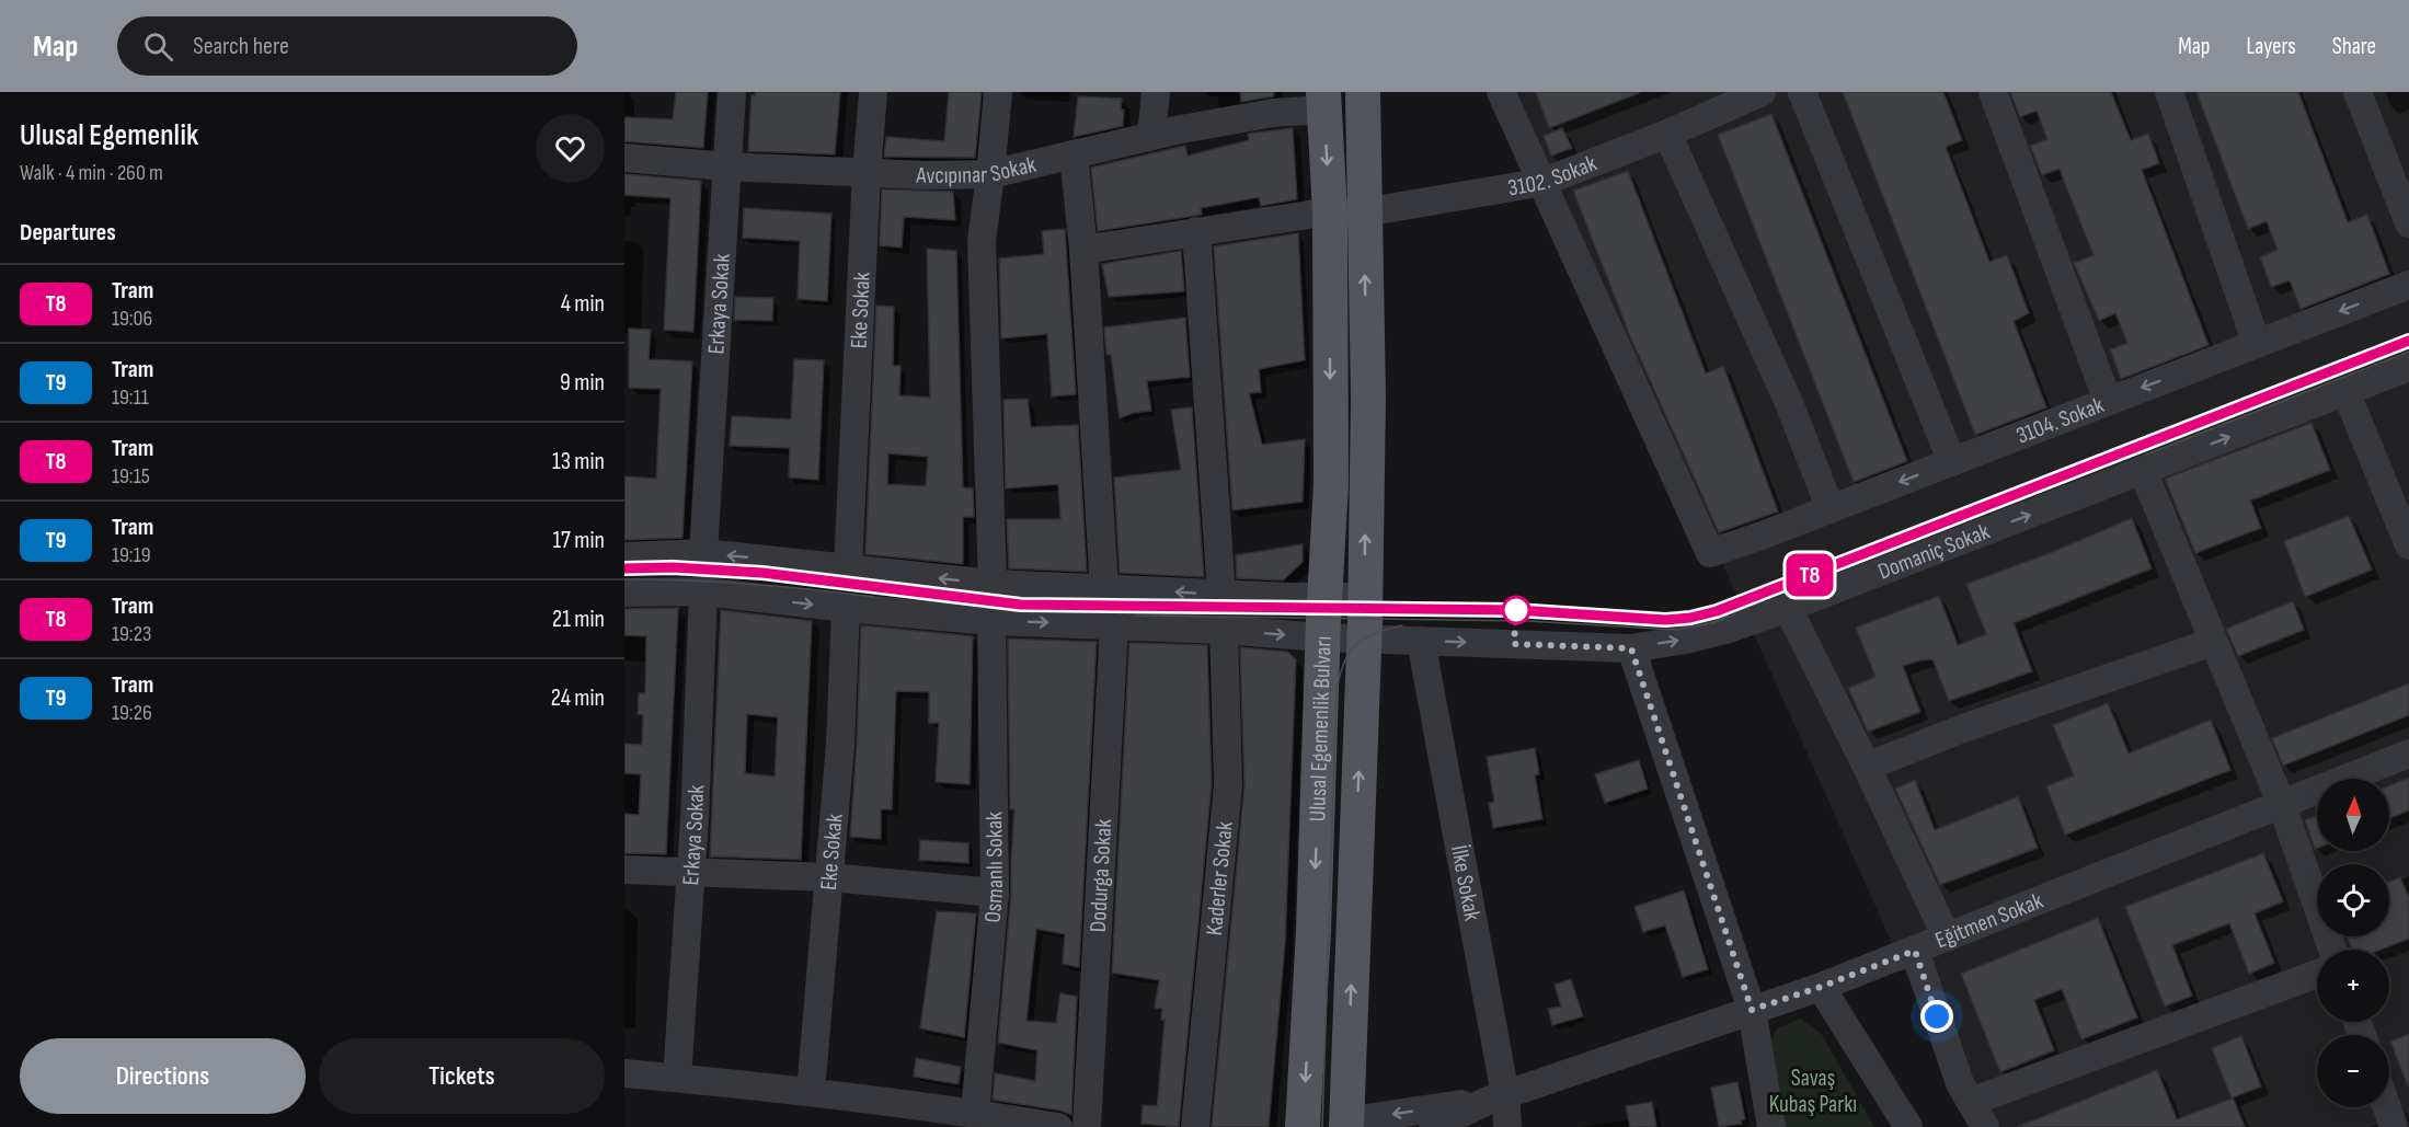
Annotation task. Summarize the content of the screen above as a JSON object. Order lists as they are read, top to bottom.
{
  "streets": {
    "main road": ["Ulusal Egemenlik Bulvarı"],
    "street": [
      "Avcıpınar Sokak",
      "3102. Sokak",
      "Erkaya Sokak",
      "Eke Sokak",
      "3104. Sokak",
      "Domaniç Sokak",
      "Osmanlı Sokak",
      "Dodurga Sokak",
      "Kaderler Sokak",
      "İlke Sokak",
      "Eğitmen Sokak"
    ]
  },
  "crossings": [
    ["Avcıpınar Sokak", "Erkaya Sokak"],
    ["Avcıpınar Sokak", "Eke Sokak"],
    ["Avcıpınar Sokak", "Ulusal Egemenlik Bulvarı"],
    ["3102. Sokak", "3104. Sokak"],
    ["3102. Sokak", "Ulusal Egemenlik Bulvarı"],
    ["Erkaya Sokak", "Domaniç Sokak"],
    ["Eke Sokak", "Domaniç Sokak"],
    ["Domaniç Sokak", "Ulusal Egemenlik Bulvarı"],
    ["Domaniç Sokak", "Osmanlı Sokak"],
    ["Domaniç Sokak", "Dodurga Sokak"],
    ["Domaniç Sokak", "Kaderler Sokak"],
    ["Domaniç Sokak", "İlke Sokak"],
    ["Ulusal Egemenlik Bulvarı", "Eğitmen Sokak"],
    ["İlke Sokak", "Eğitmen Sokak"]
  ],
  "one_way": ["3104. Sokak"],
  "parks": ["Savaş Kubaş Parkı"],
  "lines": ["tram line T8"],
  "north": "top",
  "page": {
    "header": "Map",
    "search": "Search here",
    "nav": ["Map", "Layers", "Share"],
    "heading": [
      ["Ulusal Egemenlik", "Walk · 4 min · 260 m"],
      "Departures"
    ],
    "on_map": "T8",
    "list": [
      {
        "mark": "T8",
        "name": "Tram",
        "note": "19:06",
        "value": "4 min"
      },
      {
        "mark": "T9",
        "name": "Tram",
        "note": "19:11",
        "value": "9 min"
      },
      {
        "mark": "T8",
        "name": "Tram",
        "note": "19:15",
        "value": "13 min"
      },
      {
        "mark": "T9",
        "name": "Tram",
        "note": "19:19",
        "value": "17 min"
      },
      {
        "mark": "T8",
        "name": "Tram",
        "note": "19:23",
        "value": "21 min"
      },
      {
        "mark": "T9",
        "name": "Tram",
        "note": "19:26",
        "value": "24 min"
      }
    ],
    "map_buttons": ["+", "−"],
    "buttons": ["Directions", "Tickets"]
  }
}
